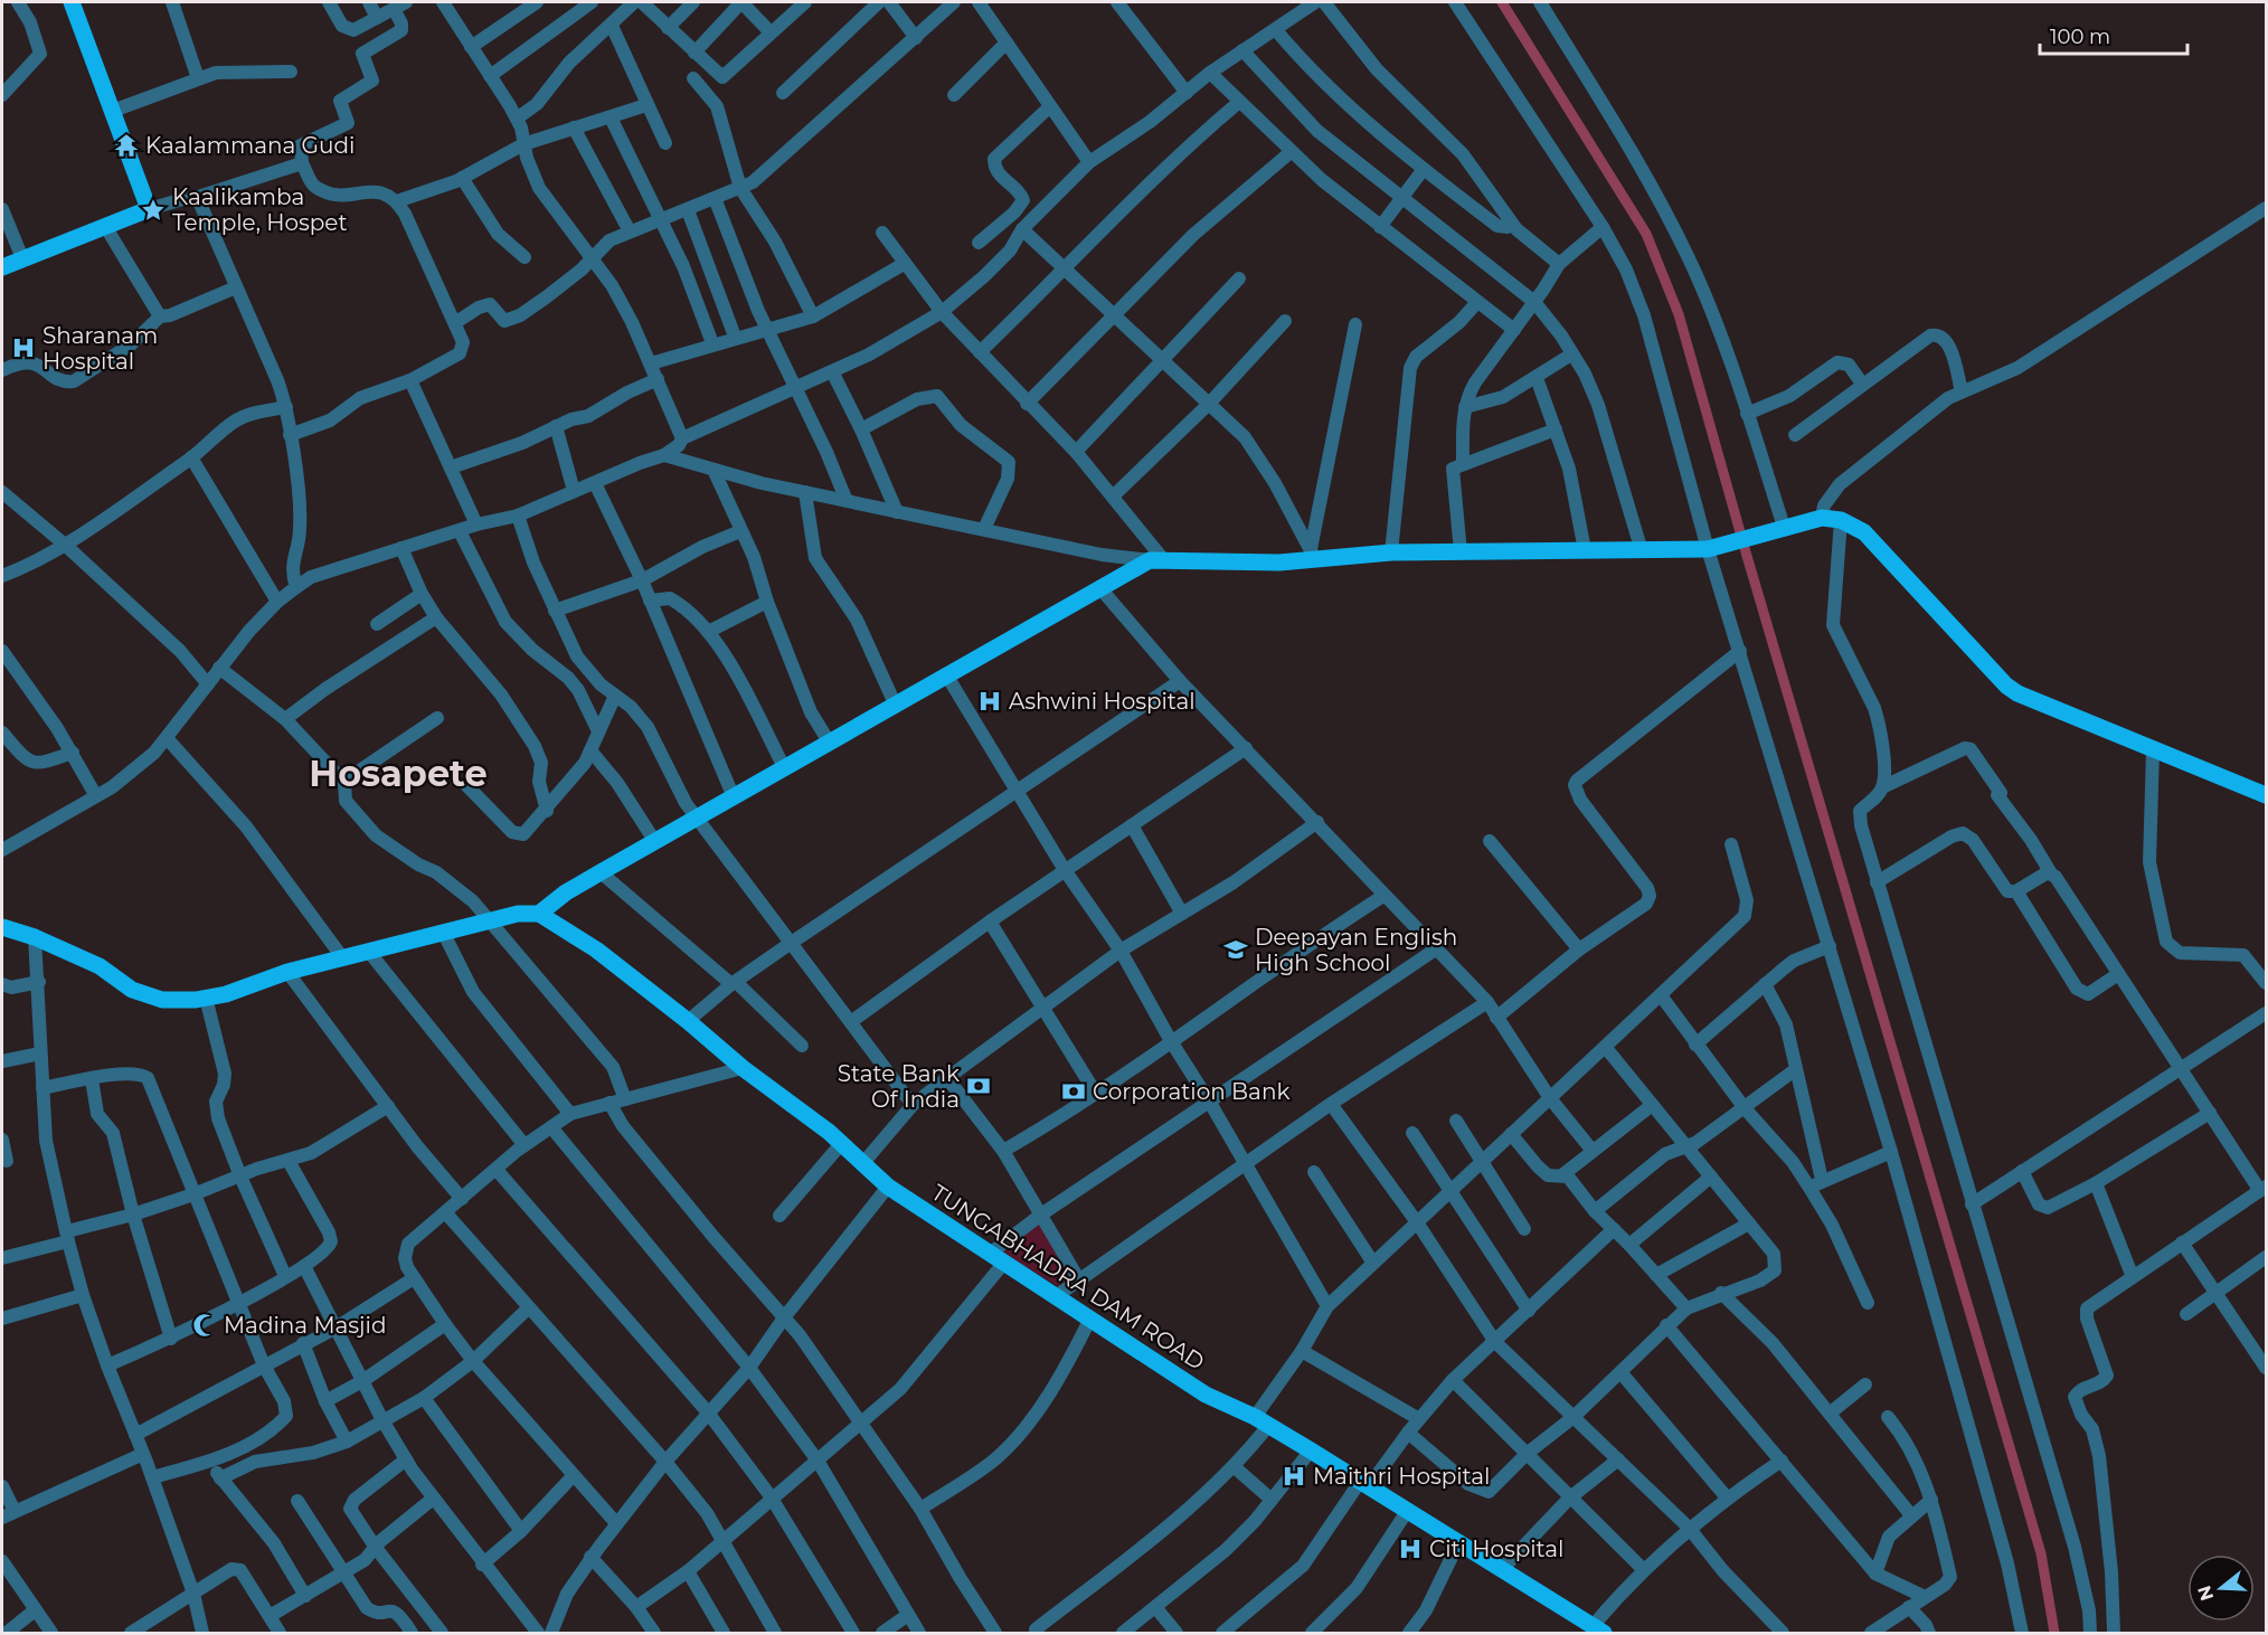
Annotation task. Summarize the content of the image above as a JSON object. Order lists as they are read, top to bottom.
{
  "streets": {
    "main road": ["TUNGABHADRA DAM ROAD"]
  },
  "districts": ["Hosapete"],
  "places": {
    "temple": ["Kaalammana Gudi"],
    "place": ["Kaalikamba Temple, Hospet"],
    "hospital": [
      "Sharanam Hospital",
      "Ashwini Hospital",
      "Maithri Hospital",
      "Citi Hospital"
    ],
    "school or university": ["Deepayan English High School"],
    "bank": ["State Bank Of India", "Corporation Bank"],
    "mosque": ["Madina Masjid"]
  },
  "scale_bar": "100 m",
  "north": "left"
}
